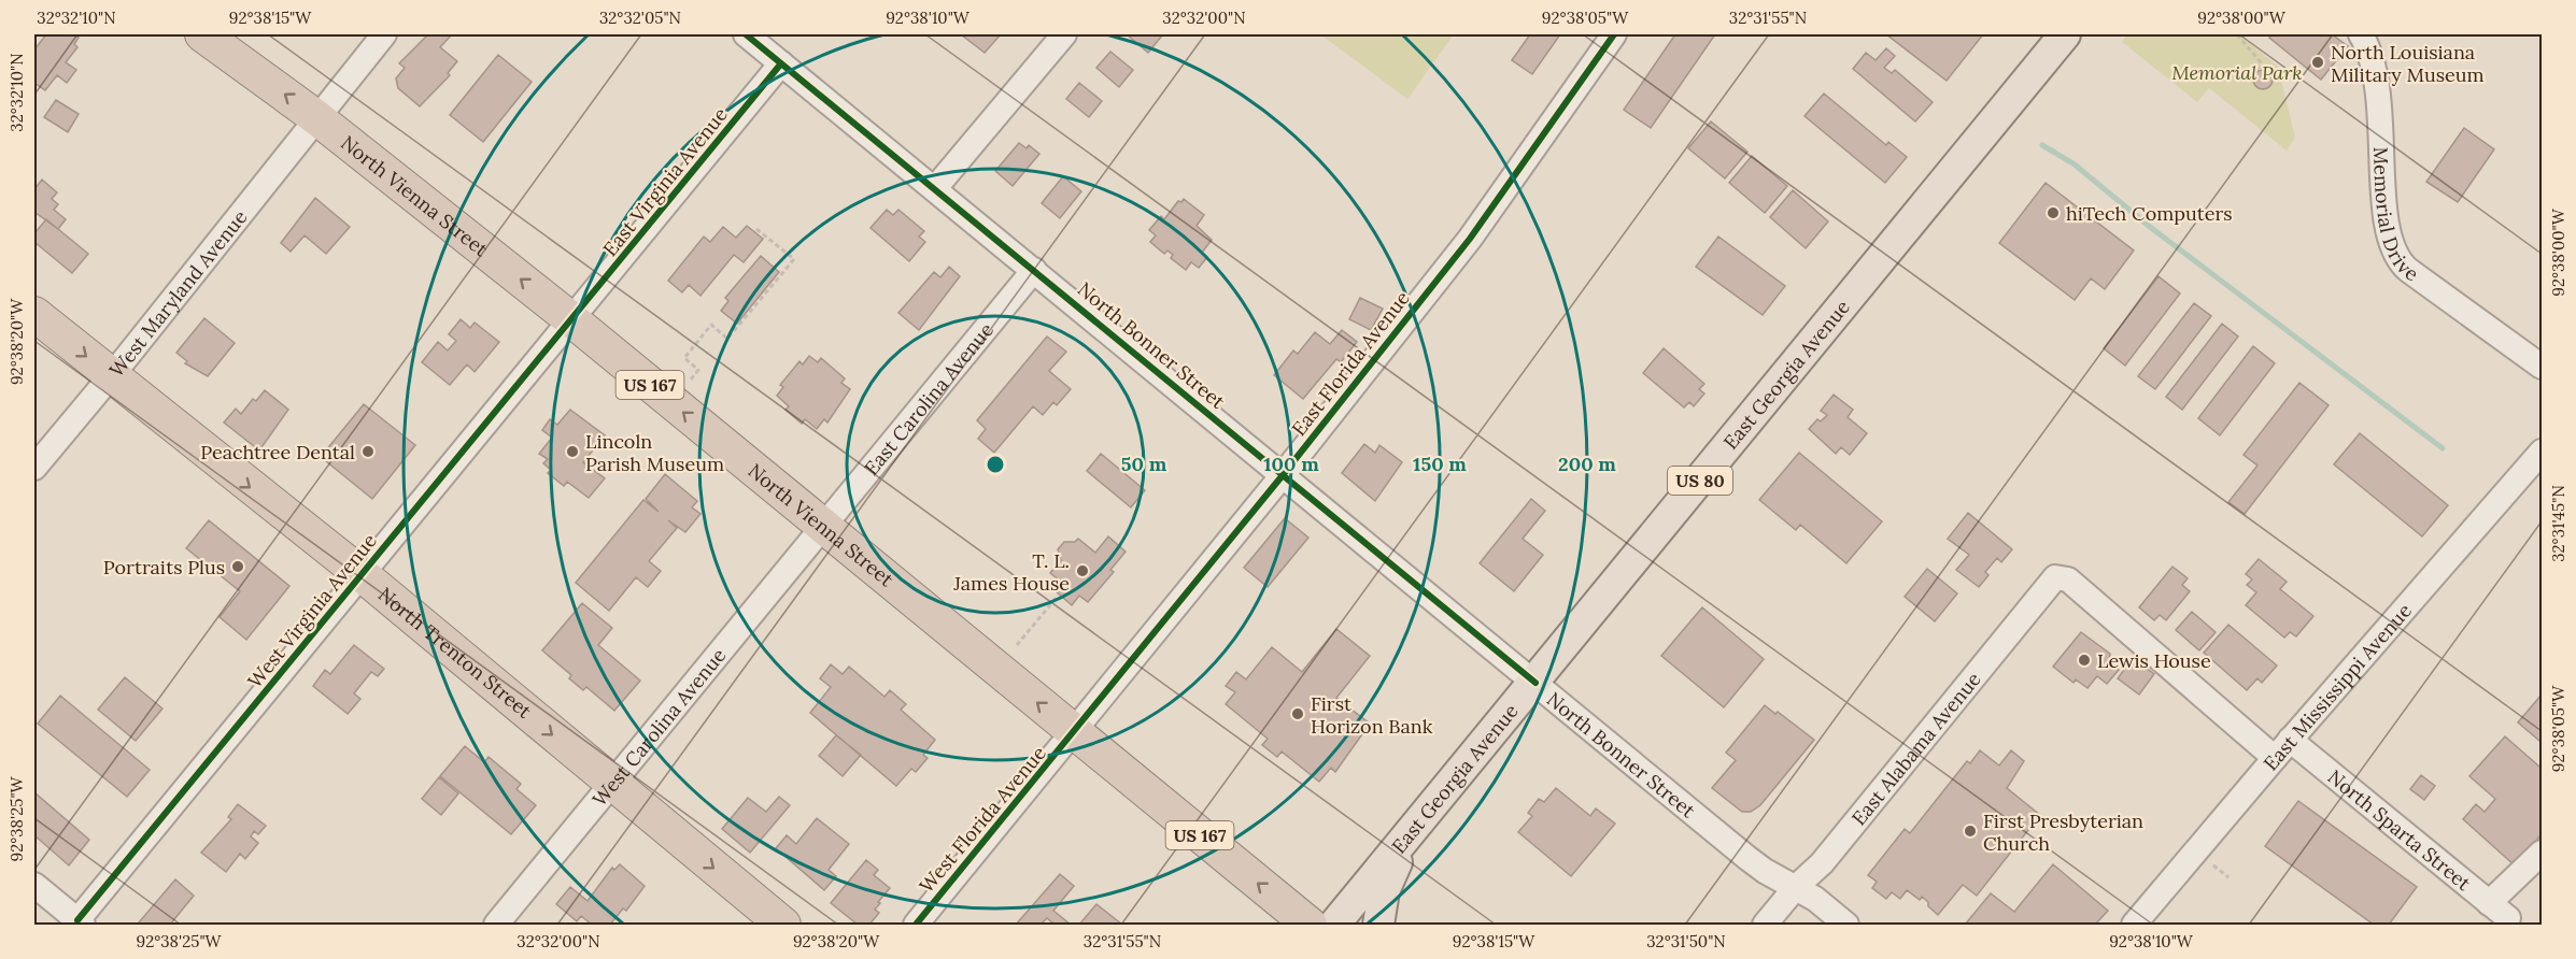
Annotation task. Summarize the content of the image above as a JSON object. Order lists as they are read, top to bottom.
{
  "streets": {
    "highway": ["North Vienna Street", "US 167", "North Trenton Street"],
    "main road": ["East Georgia Avenue", "US 80"],
    "street": [
      "East Virginia Avenue",
      "Memorial Drive",
      "West Maryland Avenue",
      "North Bonner Street",
      "East Florida Avenue",
      "East Carolina Avenue",
      "West Virginia Avenue",
      "East Mississippi Avenue",
      "West Carolina Avenue",
      "East Alabama Avenue",
      "West Florida Avenue",
      "North Sparta Street"
    ]
  },
  "crossings": [
    ["East Virginia Avenue", "North Vienna Street"],
    ["East Virginia Avenue", "North Bonner Street"],
    ["East Virginia Avenue", "West Virginia Avenue"],
    ["North Vienna Street", "West Maryland Avenue"],
    ["North Vienna Street", "East Florida Avenue"],
    ["North Vienna Street", "East Carolina Avenue"],
    ["North Vienna Street", "West Virginia Avenue"],
    ["North Vienna Street", "West Carolina Avenue"],
    ["North Vienna Street", "West Florida Avenue"],
    ["West Maryland Avenue", "North Trenton Street"],
    ["North Bonner Street", "East Florida Avenue"],
    ["North Bonner Street", "East Georgia Avenue"],
    ["North Bonner Street", "East Carolina Avenue"],
    ["North Bonner Street", "East Alabama Avenue"],
    ["East Florida Avenue", "West Florida Avenue"],
    ["East Carolina Avenue", "West Carolina Avenue"],
    ["West Virginia Avenue", "North Trenton Street"],
    ["North Trenton Street", "West Carolina Avenue"],
    ["East Mississippi Avenue", "North Sparta Street"],
    ["East Alabama Avenue", "North Sparta Street"]
  ],
  "one_way": ["North Vienna Street", "North Trenton Street"],
  "parks": ["Memorial Park"],
  "places": [
    "North Louisiana Military Museum",
    "hiTech Computers",
    "Peachtree Dental",
    "Lincoln Parish Museum",
    "Portraits Plus",
    "T. L. James House",
    "Lewis House",
    "First Horizon Bank",
    "First Presbyterian Church"
  ],
  "coordinates": [
    "32°32'10\"N",
    "92°38'15\"W",
    "32°32'05\"N",
    "92°38'10\"W",
    "32°32'00\"N",
    "92°38'05\"W",
    "32°31'55\"N",
    "92°38'00\"W",
    "92°38'20\"W",
    "32°31'45\"N",
    "92°38'25\"W",
    "32°31'50\"N"
  ],
  "rings": [
    "50 m",
    "100 m",
    "150 m",
    "200 m"
  ]
}
